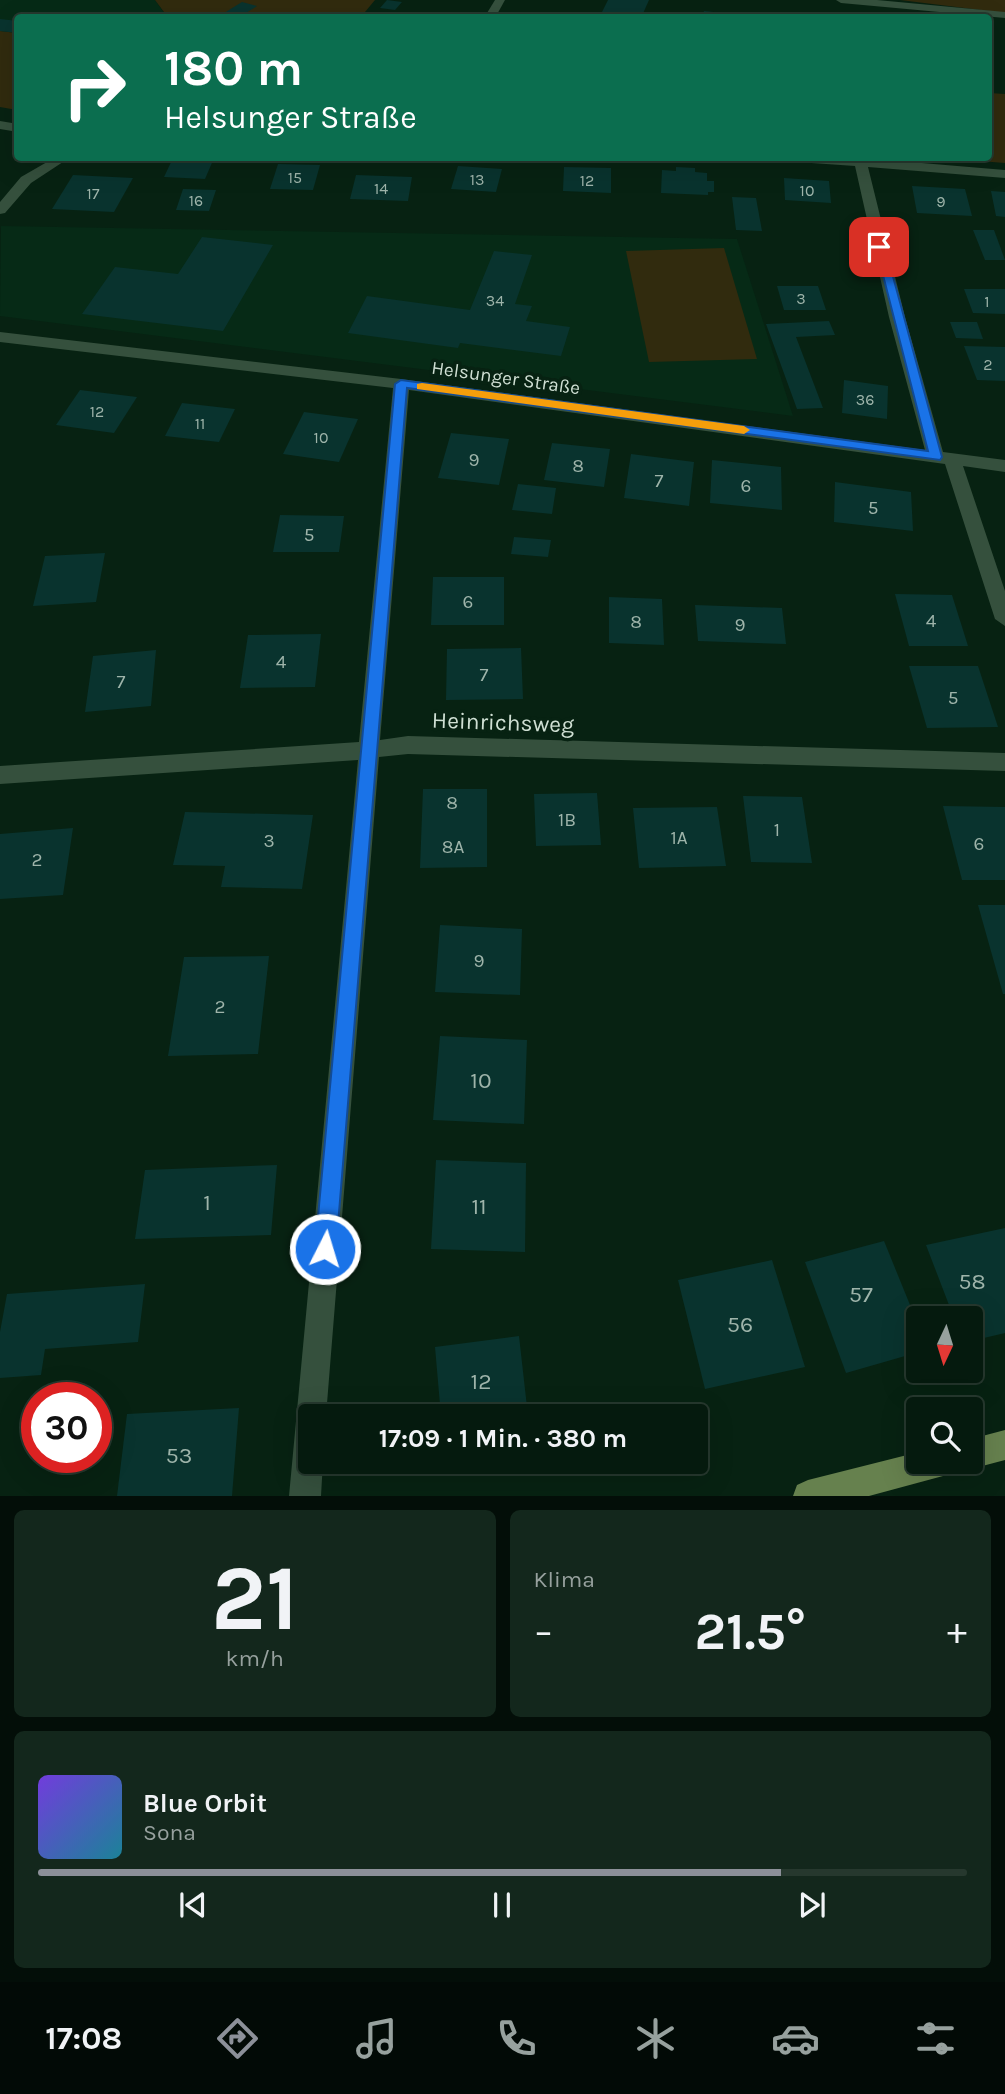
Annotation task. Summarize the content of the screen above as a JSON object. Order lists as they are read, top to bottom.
{
  "streets": {
    "street": ["Helsunger Straße", "Heinrichsweg"]
  },
  "house_numbers": [
    "15",
    "13",
    "12",
    "14",
    "10",
    "17",
    "16",
    "9",
    "3",
    "34",
    "1",
    "2",
    "36",
    "12",
    "11",
    "10",
    "9",
    "8",
    "7",
    "6",
    "5",
    "5",
    "6",
    "4",
    "8",
    "9",
    "4",
    "7",
    "7",
    "5",
    "8",
    "1B",
    "1",
    "1A",
    "3",
    "6",
    "8A",
    "2",
    "9",
    "2",
    "10",
    "1",
    "11",
    "58",
    "57",
    "56",
    "12",
    "53"
  ],
  "north": "bottom",
  "page": {
    "turn": ["180 m", "Helsunger Straße"],
    "limit": "30",
    "trip": "17:09 · 1 Min. · 380 m",
    "tile": [
      ["21", "km/h"],
      "Klima"
    ],
    "heat": ["−", "21.5°", "+"],
    "song": ["Blue Orbit", "Sona"],
    "tabs": "17:08"
  }
}
